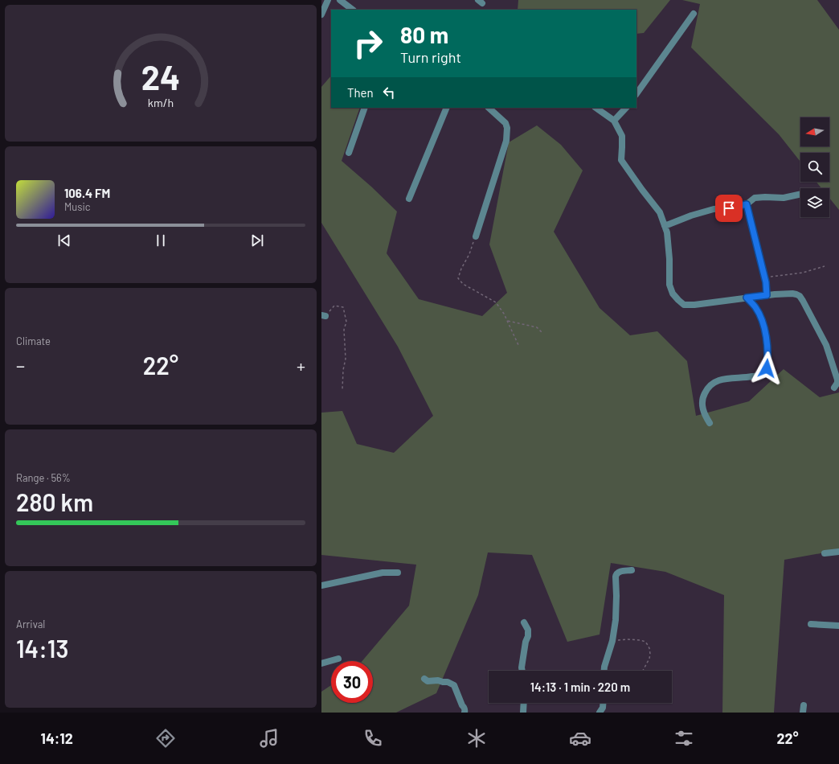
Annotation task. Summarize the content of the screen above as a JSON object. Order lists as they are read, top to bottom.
{
  "north": "left",
  "page": {
    "turn": ["80 m", "Turn right"],
    "then": "Then",
    "song": ["106.4 FM", "Music"],
    "tile": [
      "Climate",
      ["Range · 56%", "280 km"],
      ["Arrival", "14:13"]
    ],
    "heat": ["−", "22°", "+"],
    "limit": "30",
    "trip": "14:13 · 1 min · 220 m",
    "tabs": ["14:12", "22°"],
    "gauge": ["24", "km/h"]
  }
}
